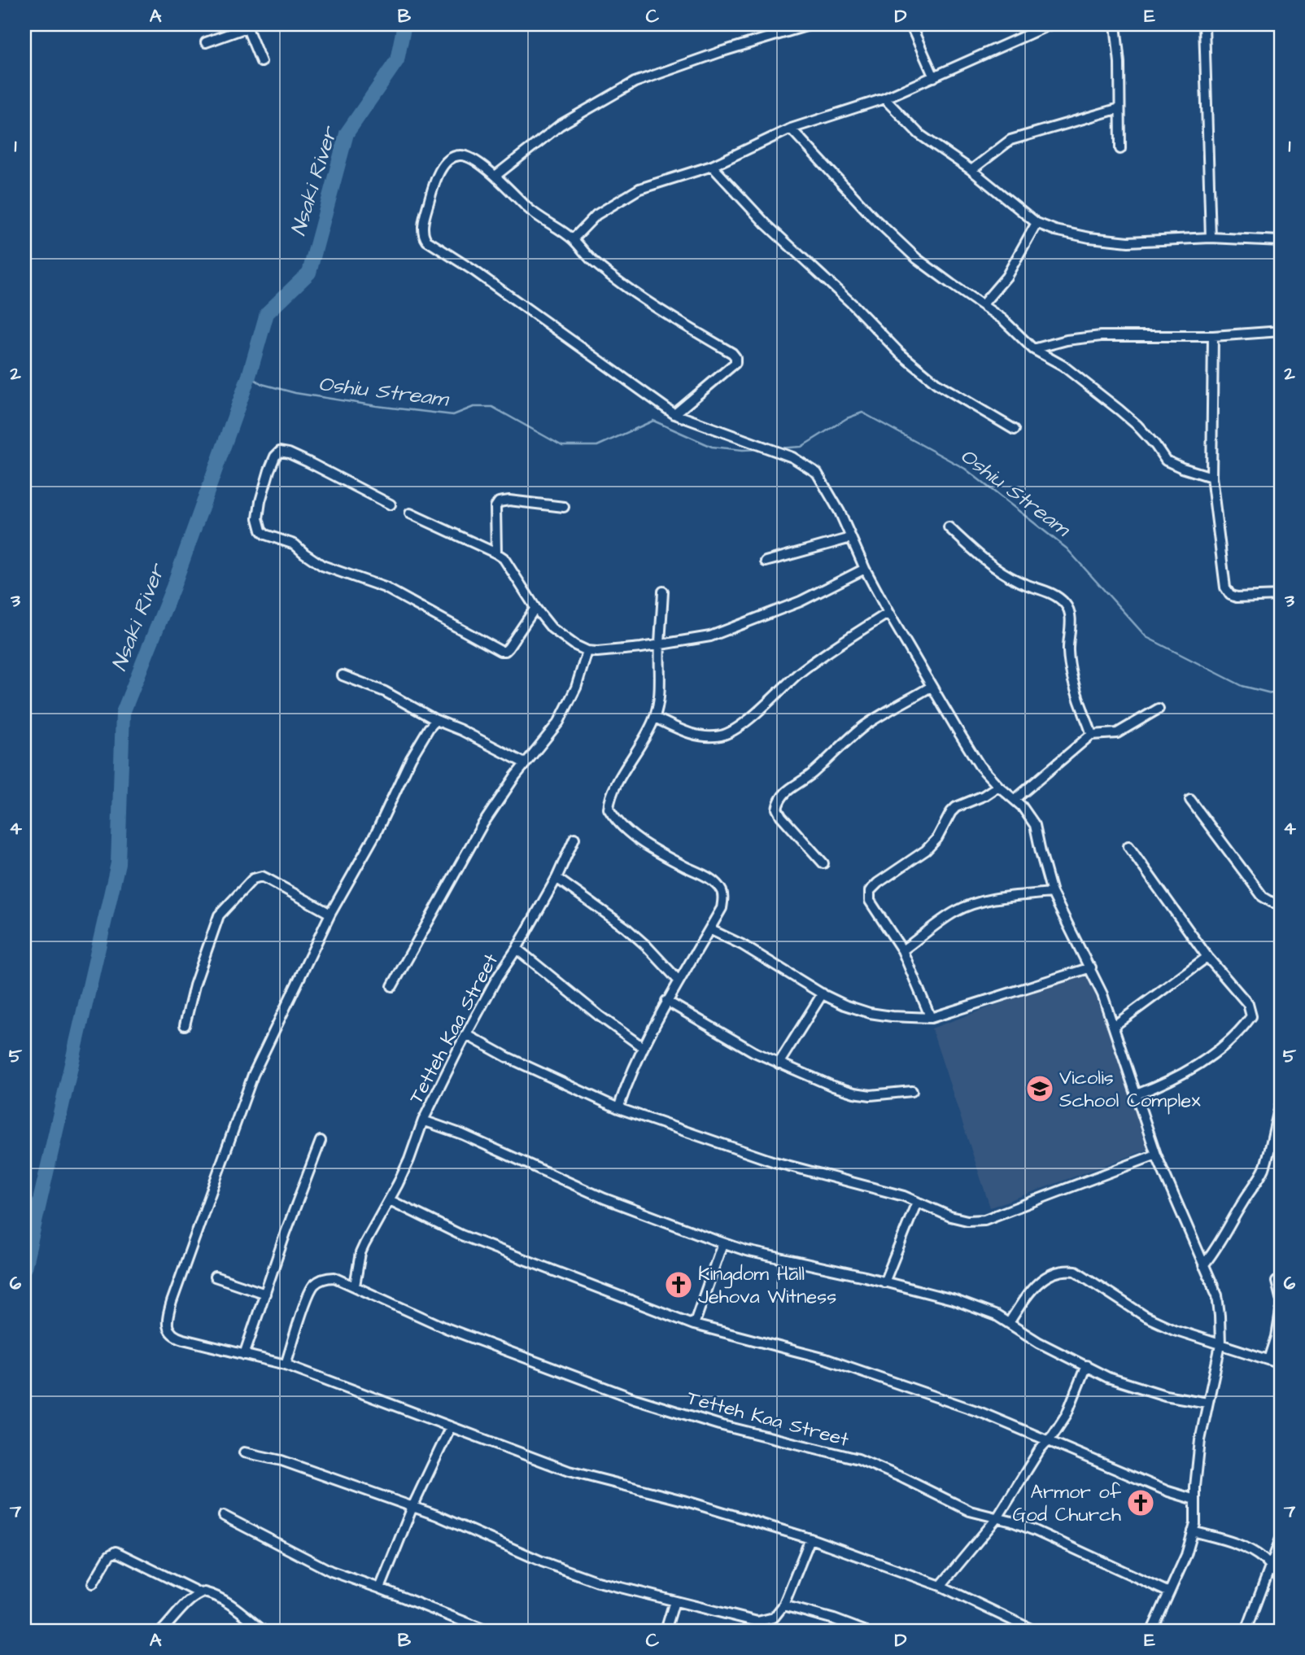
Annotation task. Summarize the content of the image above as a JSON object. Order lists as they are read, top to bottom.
{
  "streets": {
    "street": ["Tetteh Kaa Street"]
  },
  "water": ["Nsaki River", "Oshiu Stream"],
  "places": {
    "school or university": ["Vicolis School Complex"],
    "church": ["Kingdom Hall Jehova Witness", "Armor of God Church"]
  },
  "grid": {
    "columns": [
      "A",
      "B",
      "C",
      "D",
      "E"
    ],
    "rows": [
      "1",
      "2",
      "3",
      "4",
      "5",
      "6",
      "7"
    ]
  }
}
